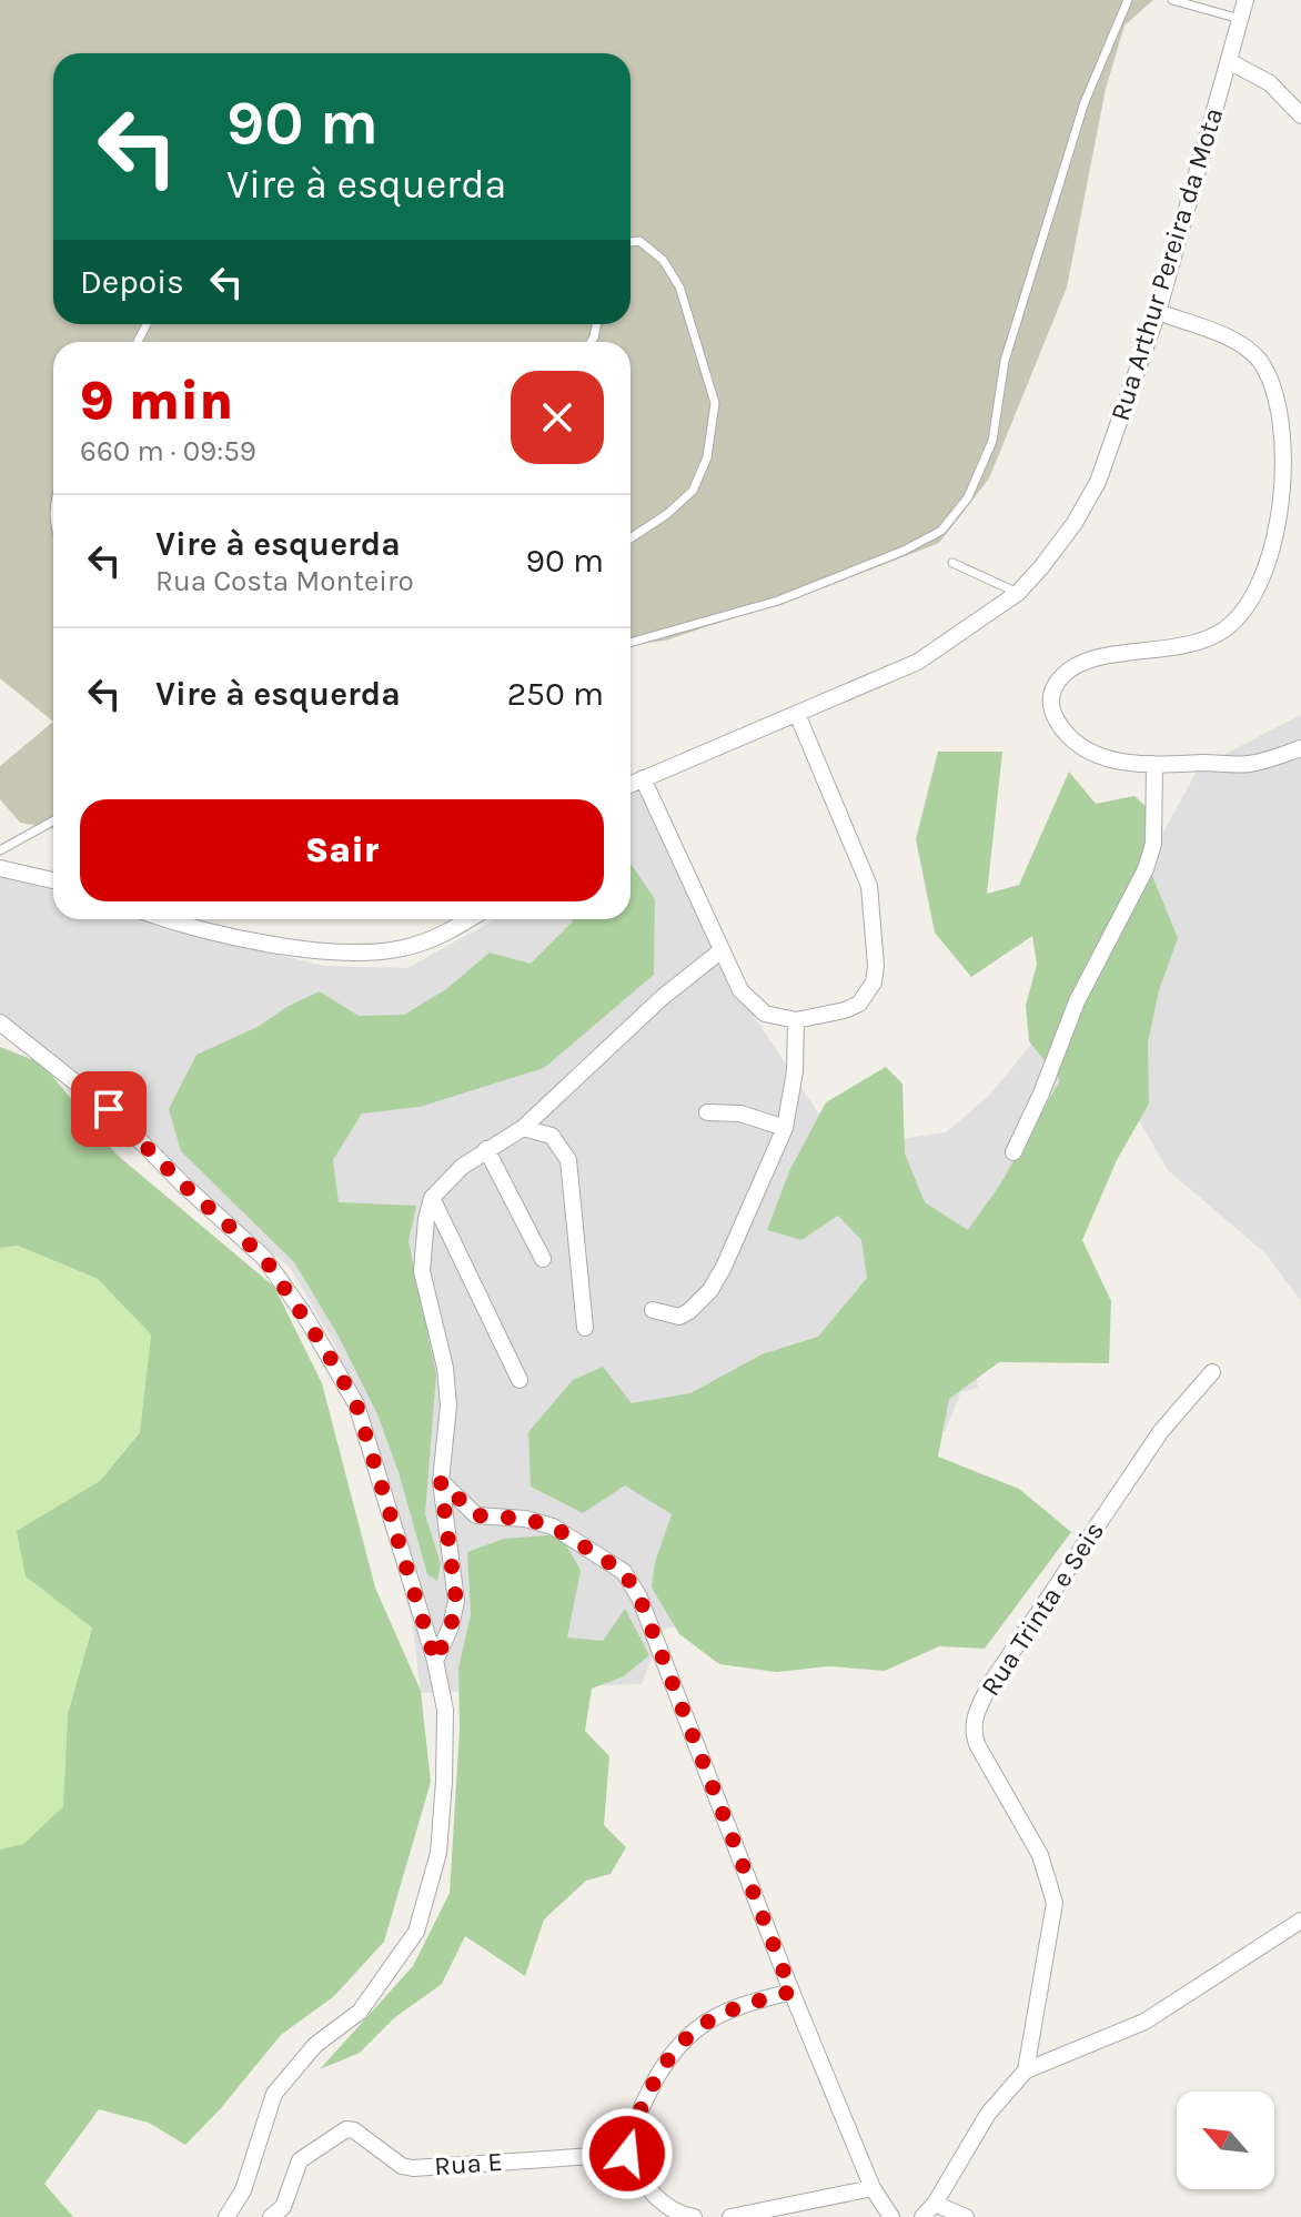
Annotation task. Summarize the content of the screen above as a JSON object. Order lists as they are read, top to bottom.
{
  "streets": {
    "street": ["Rua Arthur Pereira da Mota", "Rua Trinta e Seis", "Rua E"]
  },
  "north": "top left",
  "page": {
    "turn": ["90 m", "Vire à esquerda"],
    "then": "Depois",
    "heading": ["9 min", "660 m · 09:59"],
    "list": [
      {
        "name": "Vire à esquerda",
        "note": "Rua Costa Monteiro",
        "value": "90 m"
      },
      {
        "name": "Vire à esquerda",
        "value": "250 m"
      }
    ],
    "buttons": "Sair"
  }
}
